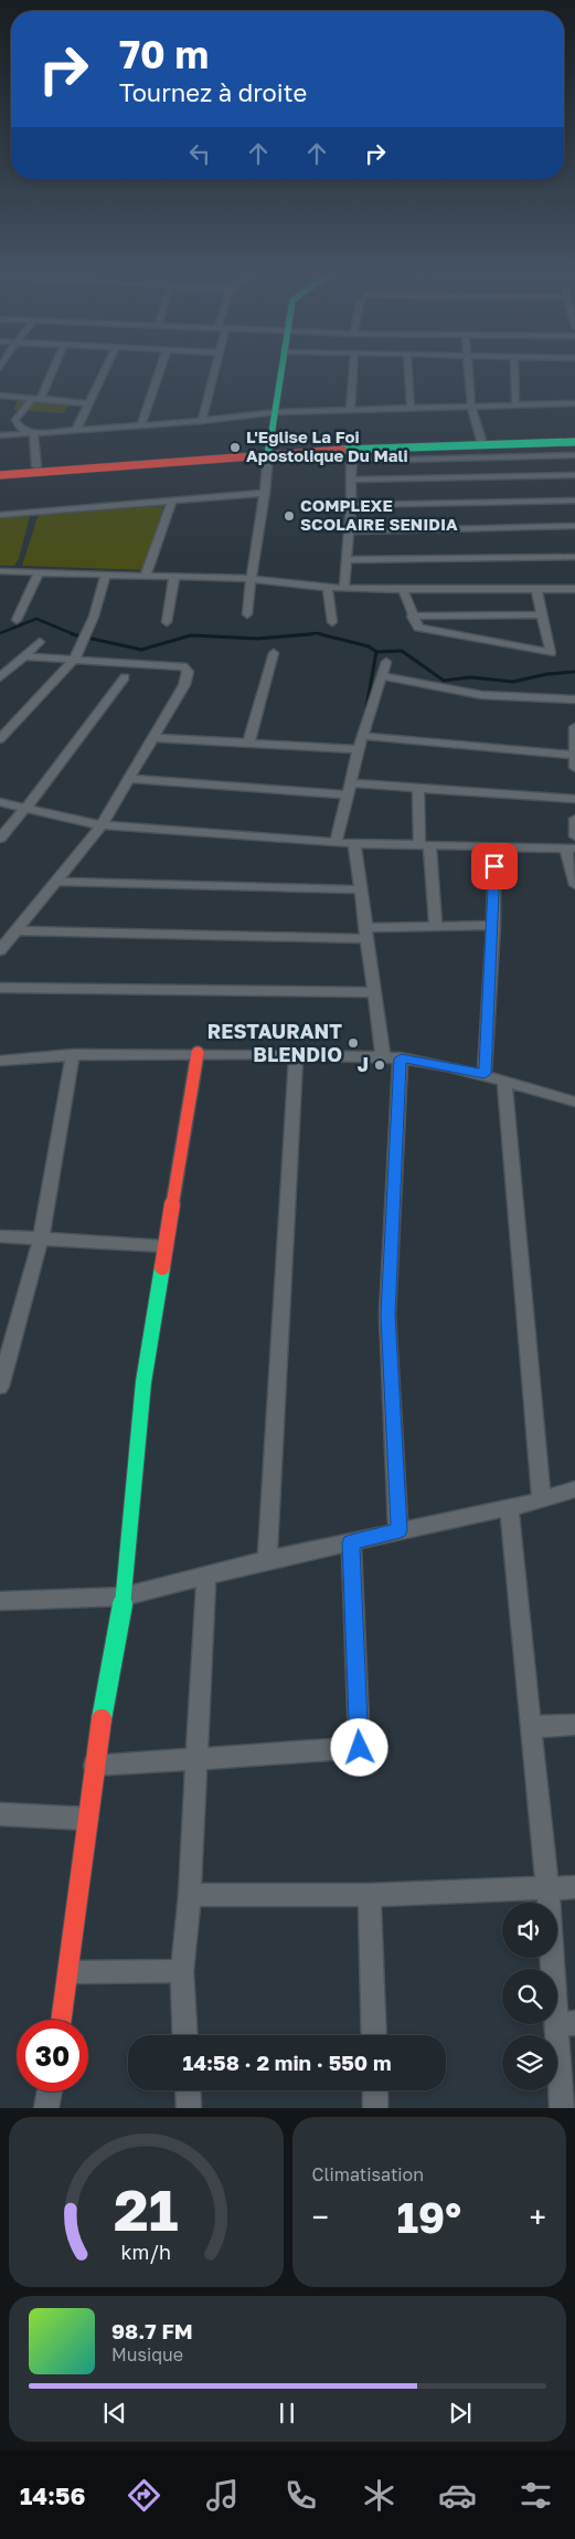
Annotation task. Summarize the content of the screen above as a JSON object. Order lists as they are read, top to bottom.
{
  "places": [
    "L'Eglise La Foi Apostolique Du Mali",
    "COMPLEXE SCOLAIRE SENIDIA",
    "RESTAURANT BLENDIO",
    "J"
  ],
  "page": {
    "turn": ["70 m", "Tournez à droite"],
    "limit": "30",
    "trip": "14:58 · 2 min · 550 m",
    "tile": "Climatisation",
    "heat": ["−", "19°", "+"],
    "song": ["98.7 FM", "Musique"],
    "tabs": "14:56",
    "gauge": ["21", "km/h"]
  }
}
